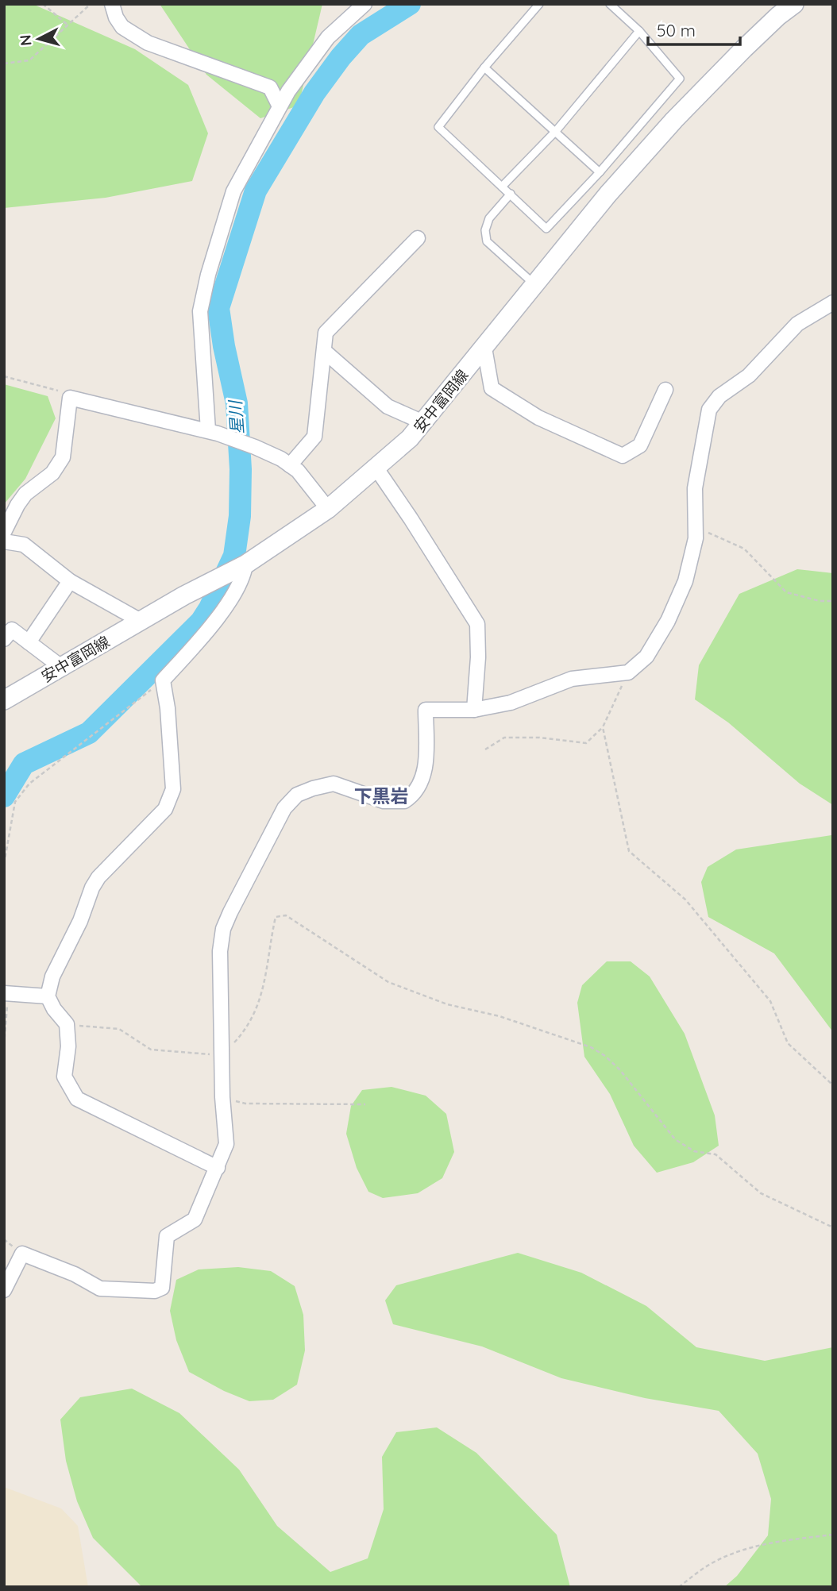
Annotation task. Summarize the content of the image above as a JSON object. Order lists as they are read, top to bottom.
{
  "streets": {
    "main road": ["安中富岡線"]
  },
  "districts": ["下黒岩"],
  "water": ["星川"],
  "scale_bar": "50 m",
  "north": "left"
}
